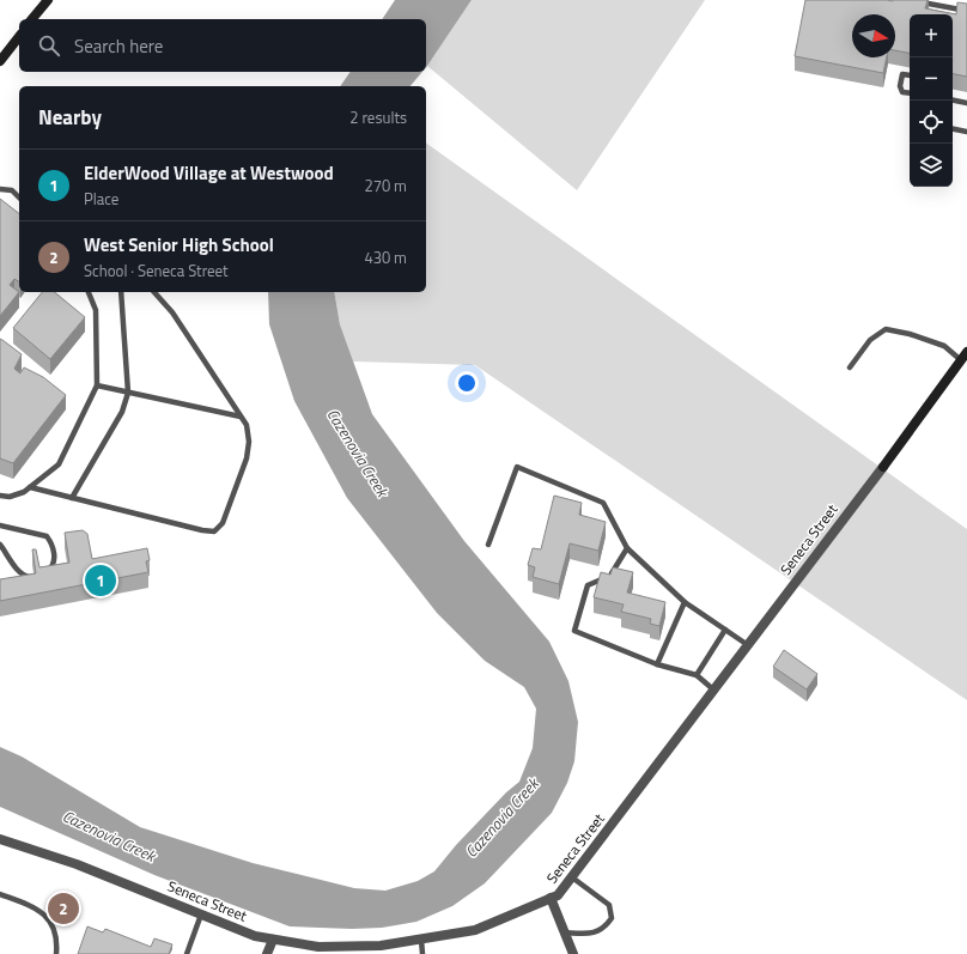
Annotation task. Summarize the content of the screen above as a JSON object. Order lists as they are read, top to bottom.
{
  "streets": {
    "main road": ["Seneca Street"]
  },
  "water": ["Cazenovia Creek"],
  "north": "right",
  "page": {
    "map_buttons": ["+", "−"],
    "search": "Search here",
    "heading": ["Nearby", "2 results"],
    "list": [
      {
        "mark": "1",
        "name": "ElderWood Village at Westwood",
        "note": "Place",
        "value": "270 m"
      },
      {
        "mark": "2",
        "name": "West Senior High School",
        "note": "School · Seneca Street",
        "value": "430 m"
      }
    ],
    "pins": ["1", "2"]
  }
}
